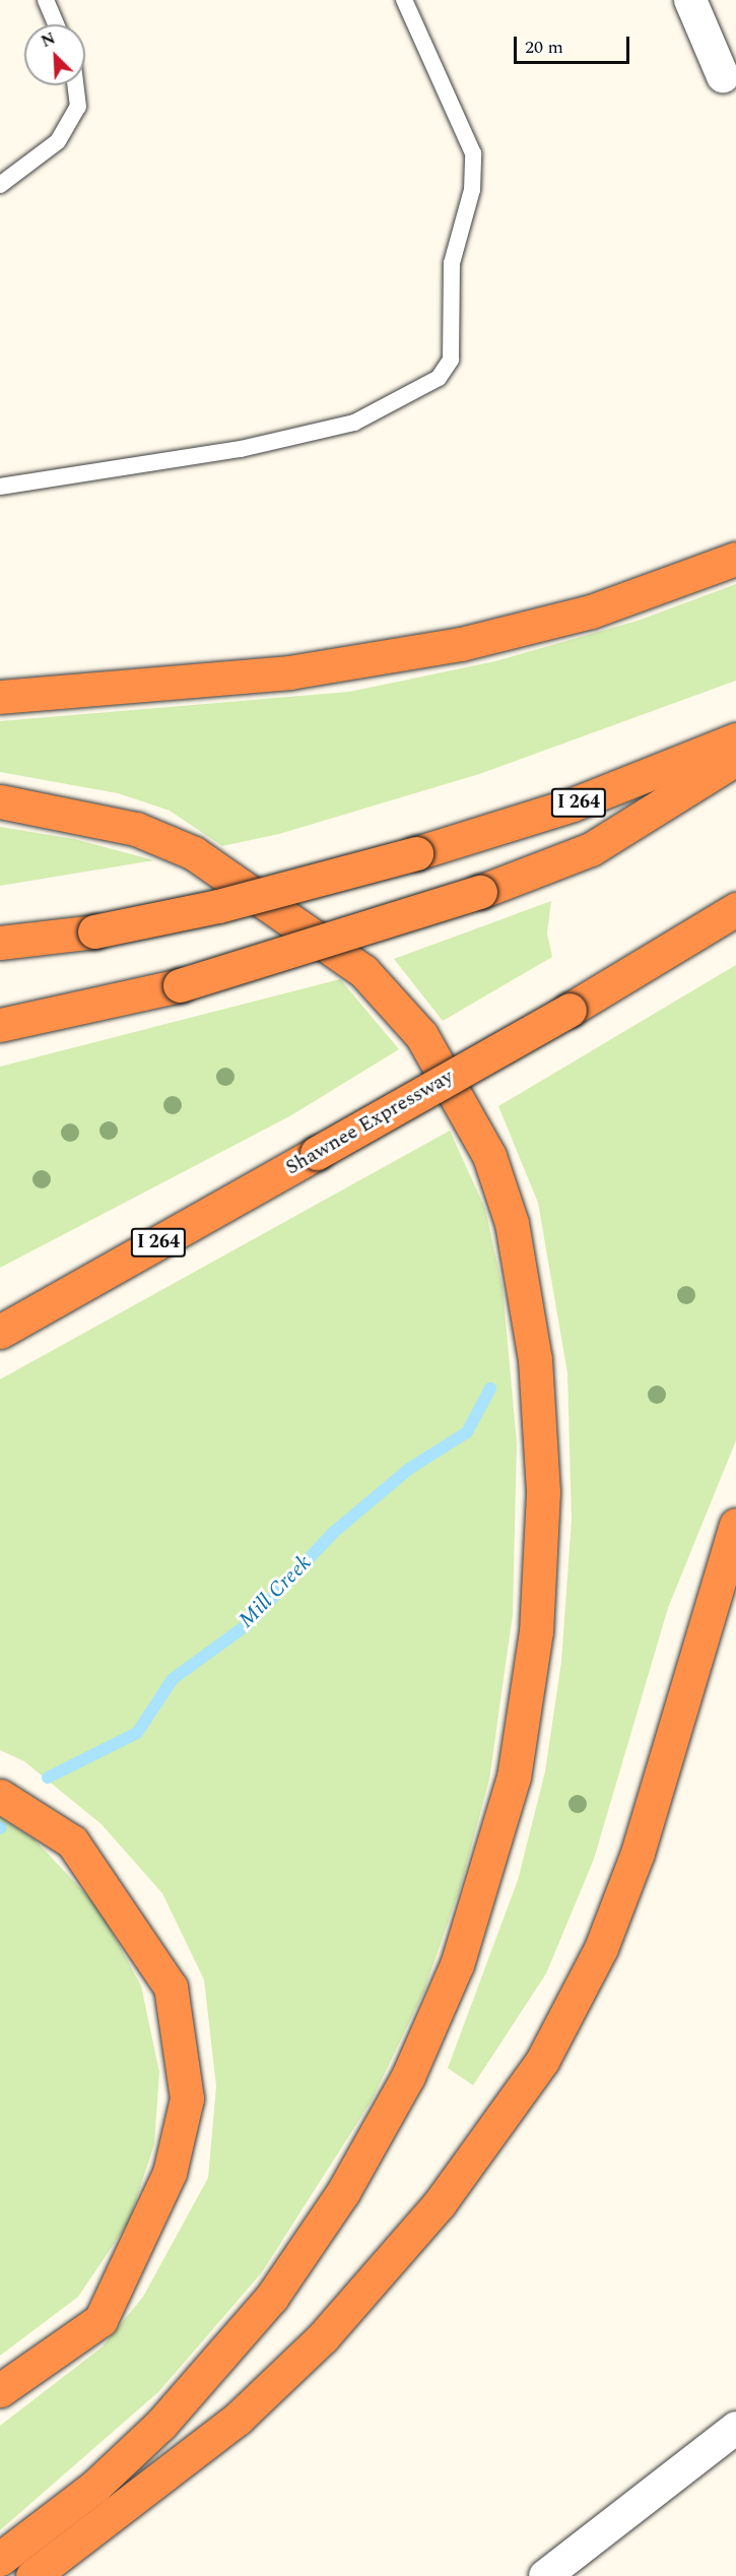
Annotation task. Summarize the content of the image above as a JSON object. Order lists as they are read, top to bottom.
{
  "streets": {
    "highway": ["I 264", "Shawnee Expressway"]
  },
  "water": ["Mill Creek"],
  "scale_bar": "20 m",
  "north": "top left"
}
